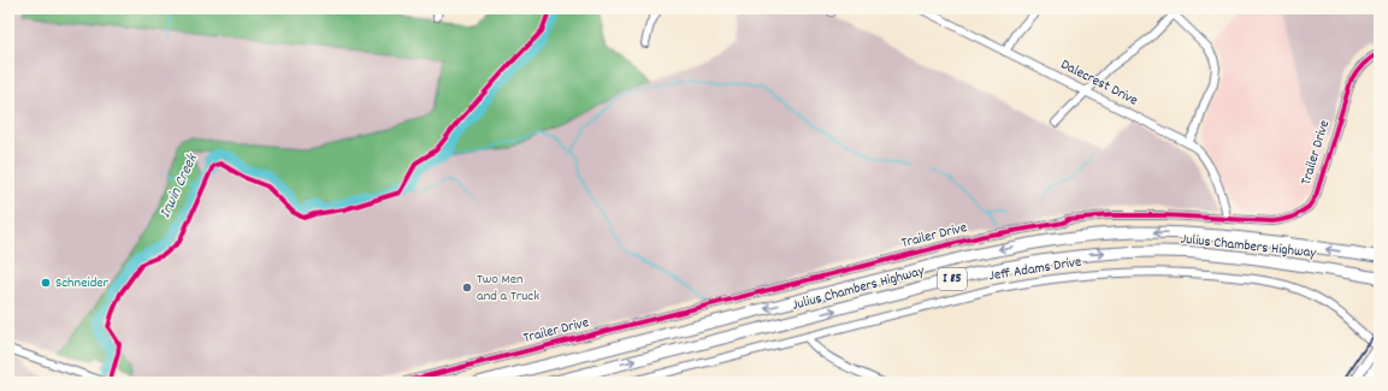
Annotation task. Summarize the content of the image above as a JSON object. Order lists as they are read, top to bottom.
{
  "streets": {
    "highway": ["Julius Chambers Highway", "I 85"],
    "street": ["Dalecrest Drive", "Trailer Drive", "Jeff Adams Drive"]
  },
  "crossings": [
    ["Dalecrest Drive", "Trailer Drive"]
  ],
  "water": ["Irwin Creek"],
  "places": ["Schneider", "Two Men and a Truck"]
}
